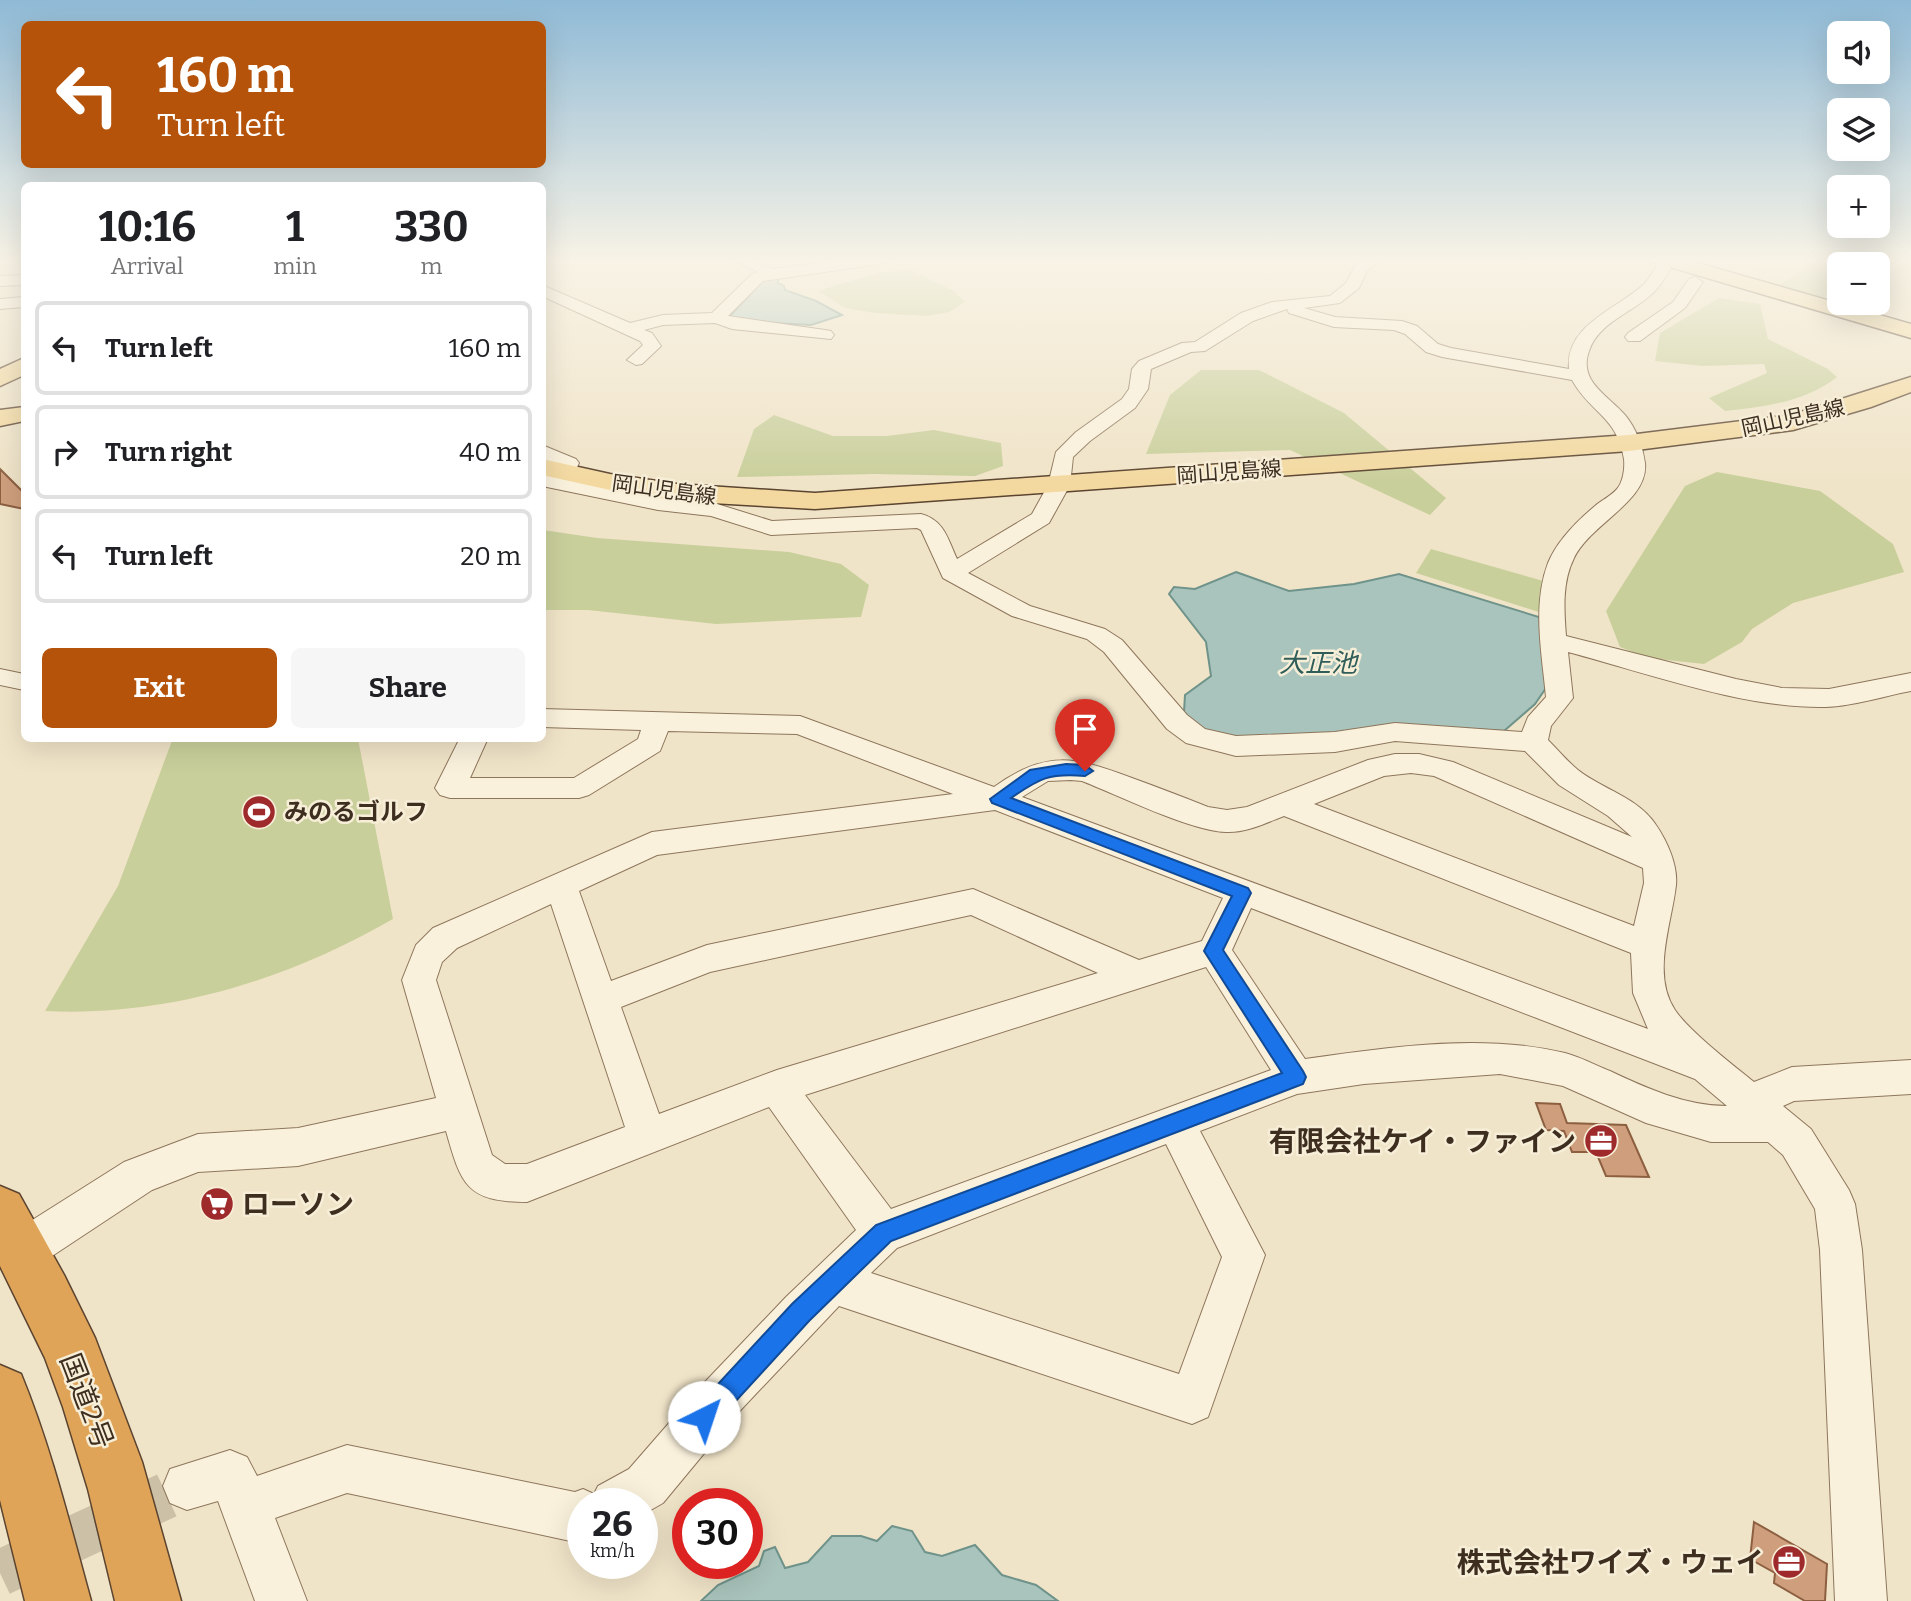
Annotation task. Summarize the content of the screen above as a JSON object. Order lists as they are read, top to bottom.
{
  "streets": {
    "highway": ["国道2号"],
    "main road": ["岡山児島線"]
  },
  "water": ["大正池"],
  "places": {
    "sports": ["みのるゴルフ"],
    "office": ["有限会社ケイ・ファイン", "株式会社ワイズ・ウェイ"],
    "supermarket": ["ローソン"]
  },
  "page": {
    "map_buttons": ["+", "−"],
    "turn": ["160 m", "Turn left"],
    "eta": [
      "10:16",
      "Arrival",
      "1",
      "min",
      "330",
      "m"
    ],
    "list": [
      {
        "name": "Turn left",
        "value": "160 m"
      },
      {
        "name": "Turn right",
        "value": "40 m"
      },
      {
        "name": "Turn left",
        "value": "20 m"
      }
    ],
    "buttons": ["Exit", "Share"],
    "speed": "26 km/h",
    "limit": "30"
  }
}
